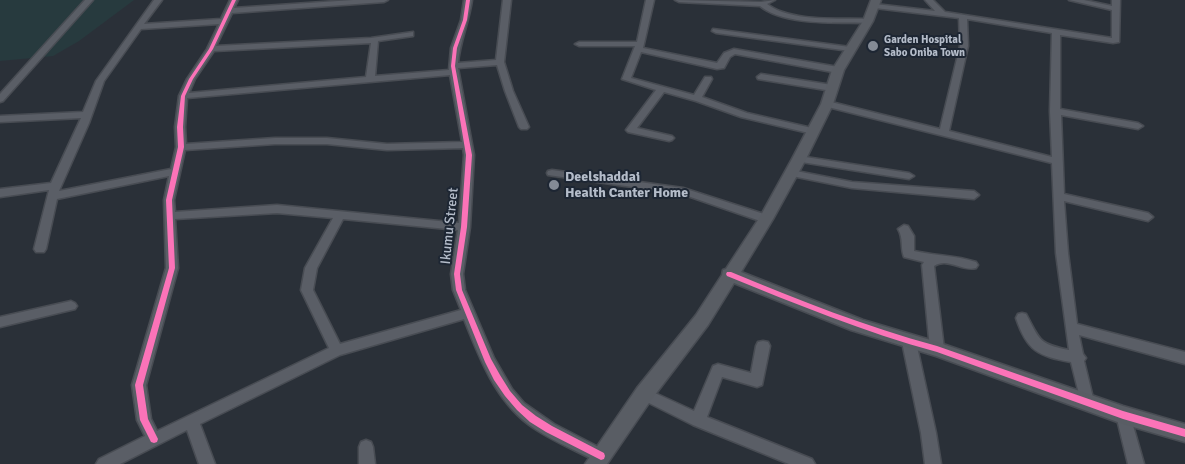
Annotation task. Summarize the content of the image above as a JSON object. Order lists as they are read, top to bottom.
{
  "streets": {
    "street": ["Ikumu Street"]
  },
  "places": ["Garden Hospital Sabo Oniba Town", "Deelshaddai Health Canter Home"]
}
